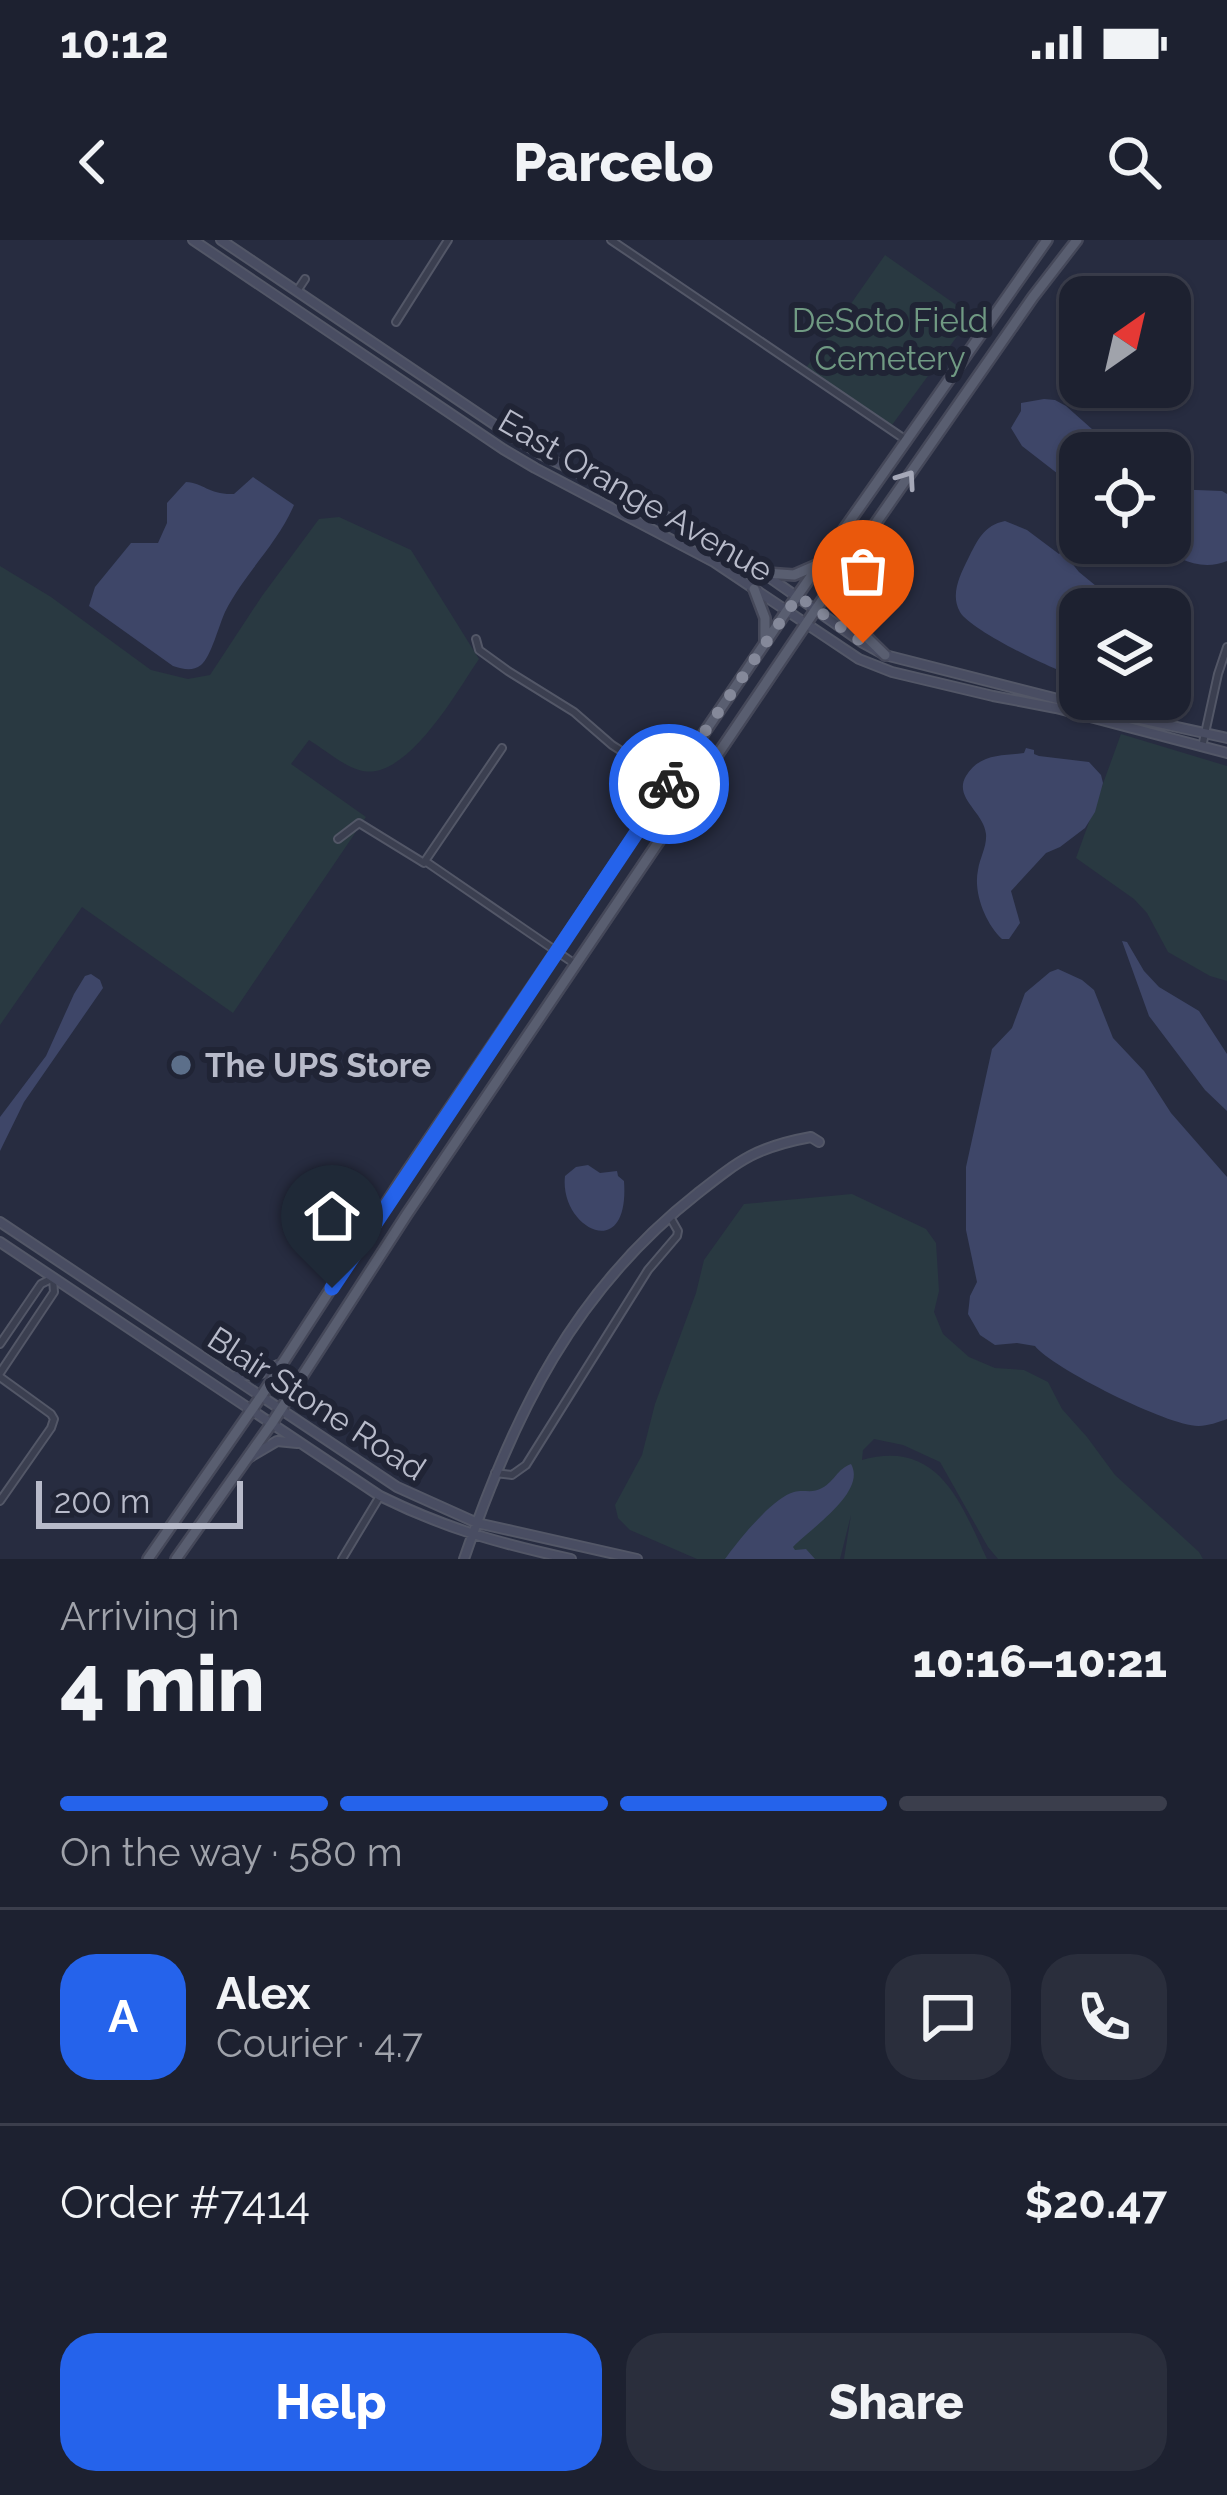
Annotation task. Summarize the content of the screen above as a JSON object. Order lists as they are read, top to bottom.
{
  "streets": {
    "street": ["East Orange Avenue", "Blair Stone Road"]
  },
  "parks": ["DeSoto Field Cemetery"],
  "places": ["The UPS Store"],
  "scale_bar": "200 m",
  "north": "top right",
  "page": {
    "status": "10:12",
    "header": "Parcelo",
    "scale": "200 m",
    "heading": ["4 min", "Arriving in", "10:16–10:21"],
    "panel": [
      "Alex",
      "Courier · 4.7",
      "Order #7414",
      "$20.47"
    ],
    "bar": "On the way · 580 m",
    "round": "A",
    "buttons": ["Help", "Share"]
  }
}
